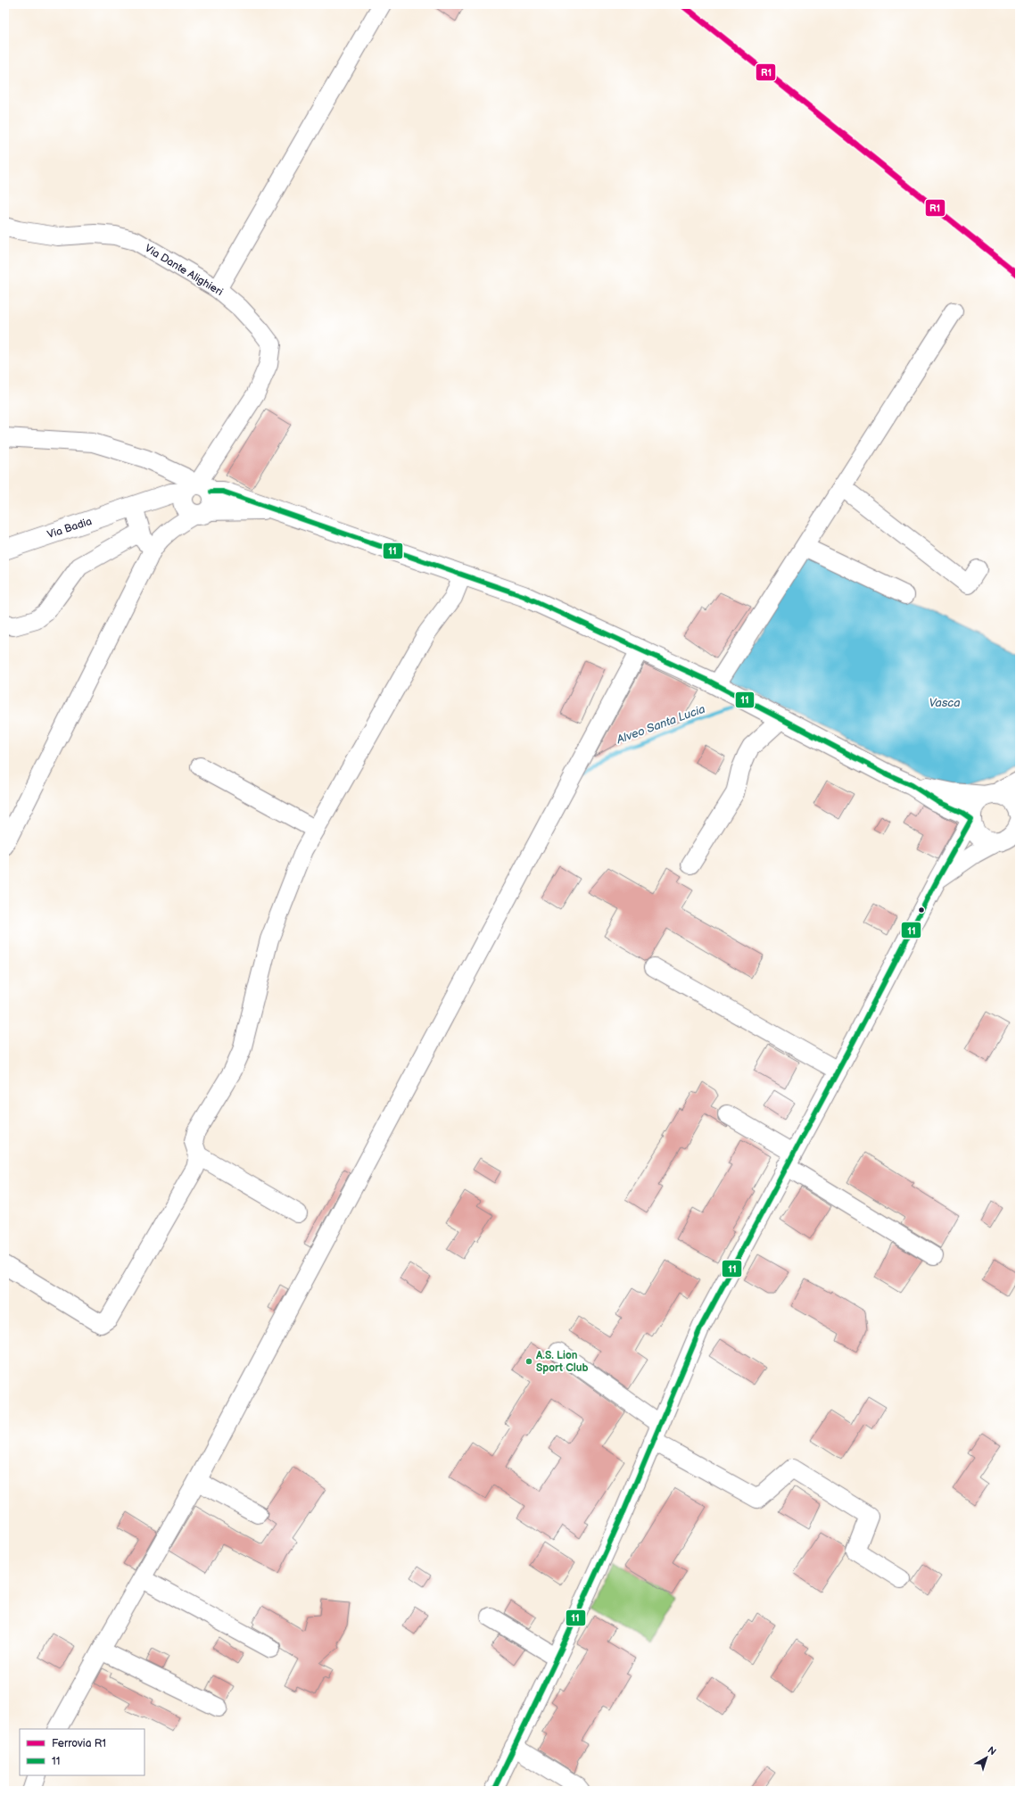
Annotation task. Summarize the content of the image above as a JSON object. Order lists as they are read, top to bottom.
{
  "streets": {
    "main road": ["Via Badia"],
    "street": ["Via Dante Alighieri"]
  },
  "crossings": [
    ["Via Dante Alighieri", "Via Badia"]
  ],
  "water": ["Vasca", "Alveo Santa Lucia"],
  "places": ["A.S. Lion Sport Club"],
  "lines": ["rail line R1", "transit line 11"],
  "legend": ["Ferrovia R1", "11"],
  "north": "top right"
}
